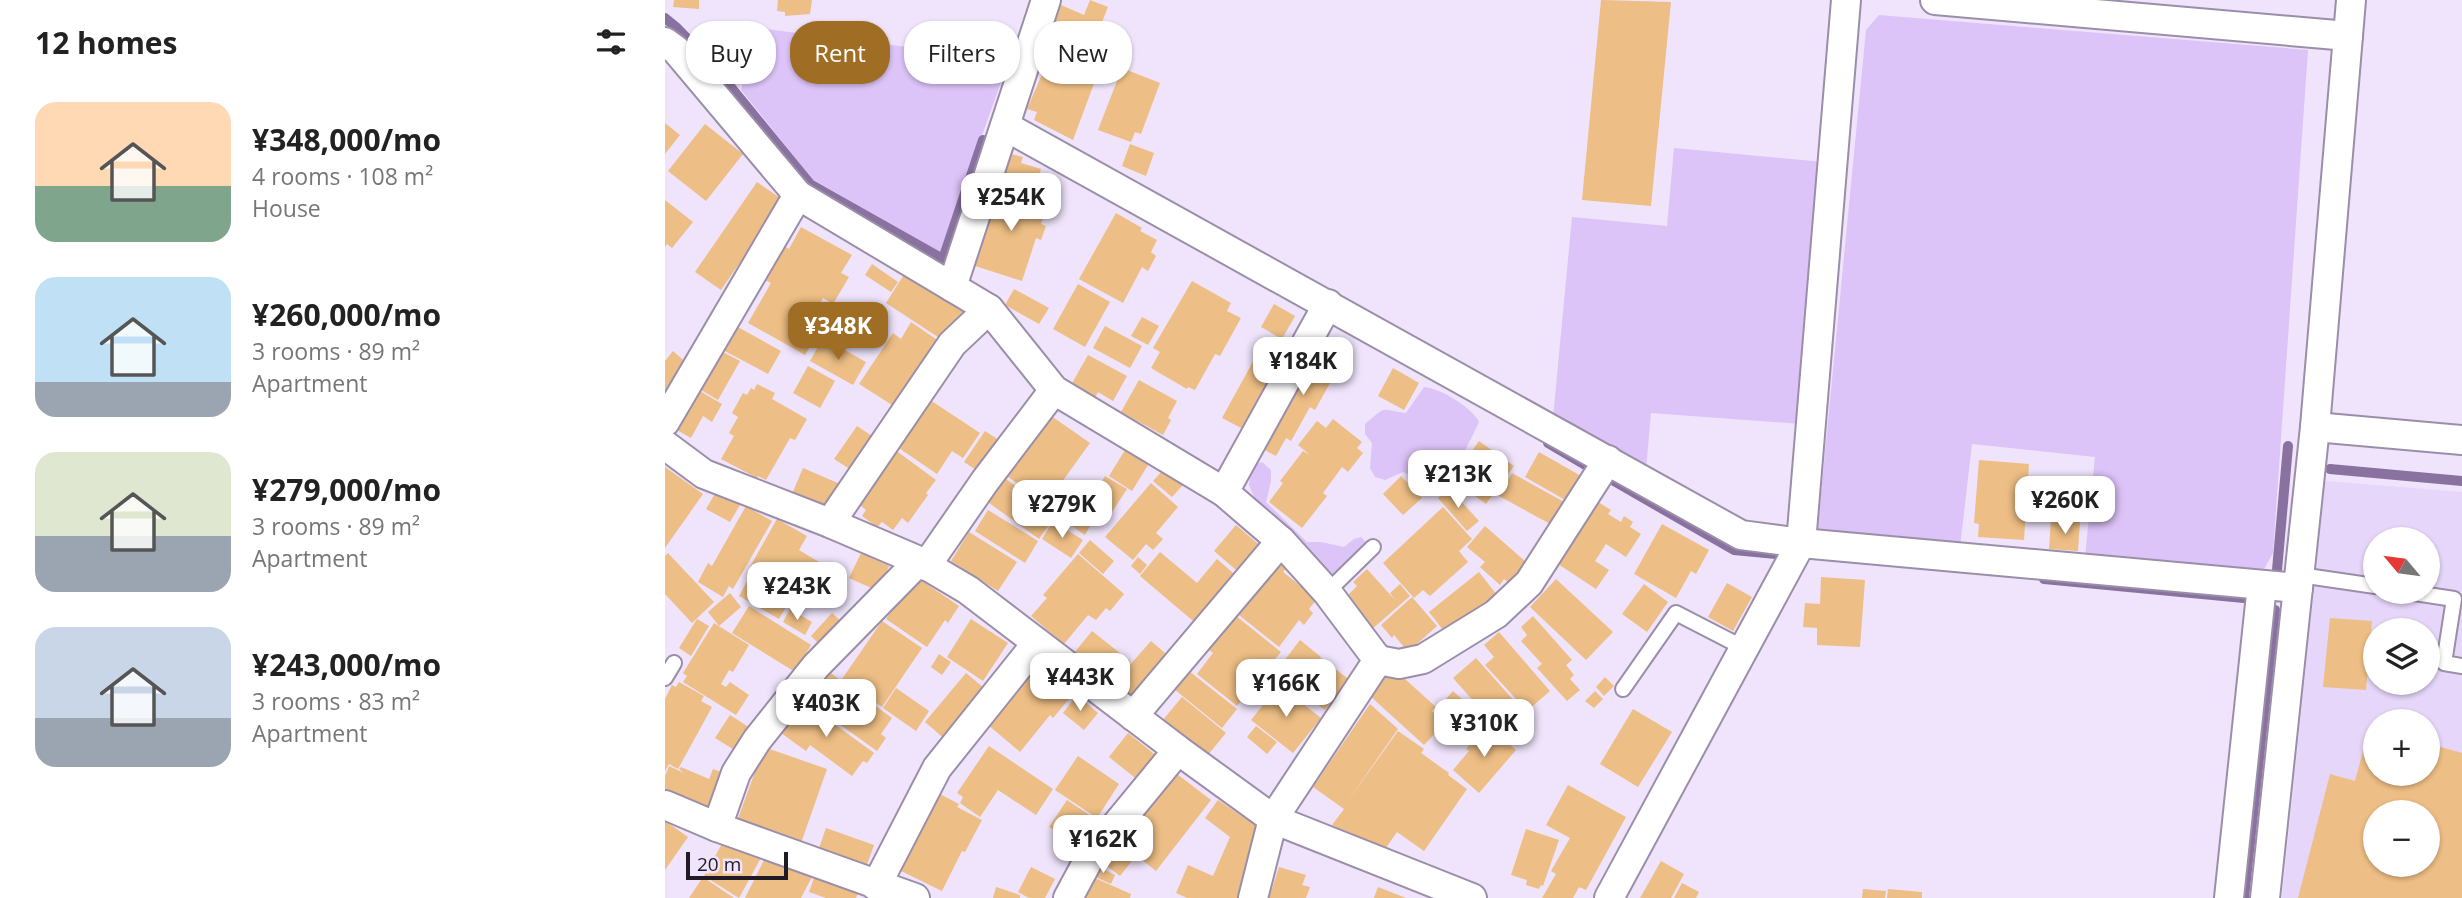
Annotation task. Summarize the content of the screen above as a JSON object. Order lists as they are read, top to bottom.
{
  "scale_bar": "20 m",
  "north": "top left",
  "page": {
    "heading": "12 homes",
    "chip": [
      "Buy",
      "Rent",
      "Filters",
      "New"
    ],
    "list": [
      {
        "name": "¥348,000/mo",
        "note": "4 rooms · 108 m² · House"
      },
      {
        "name": "¥260,000/mo",
        "note": "3 rooms · 89 m² · Apartment"
      },
      {
        "name": "¥279,000/mo",
        "note": "3 rooms · 89 m² · Apartment"
      },
      {
        "name": "¥243,000/mo",
        "note": "3 rooms · 83 m² · Apartment"
      }
    ],
    "price": [
      "¥254K",
      "¥348K",
      "¥184K",
      "¥213K",
      "¥260K",
      "¥279K",
      "¥243K",
      "¥443K",
      "¥166K",
      "¥403K",
      "¥310K",
      "¥162K"
    ],
    "map_buttons": ["+", "−"],
    "scale": "20 m"
  }
}
